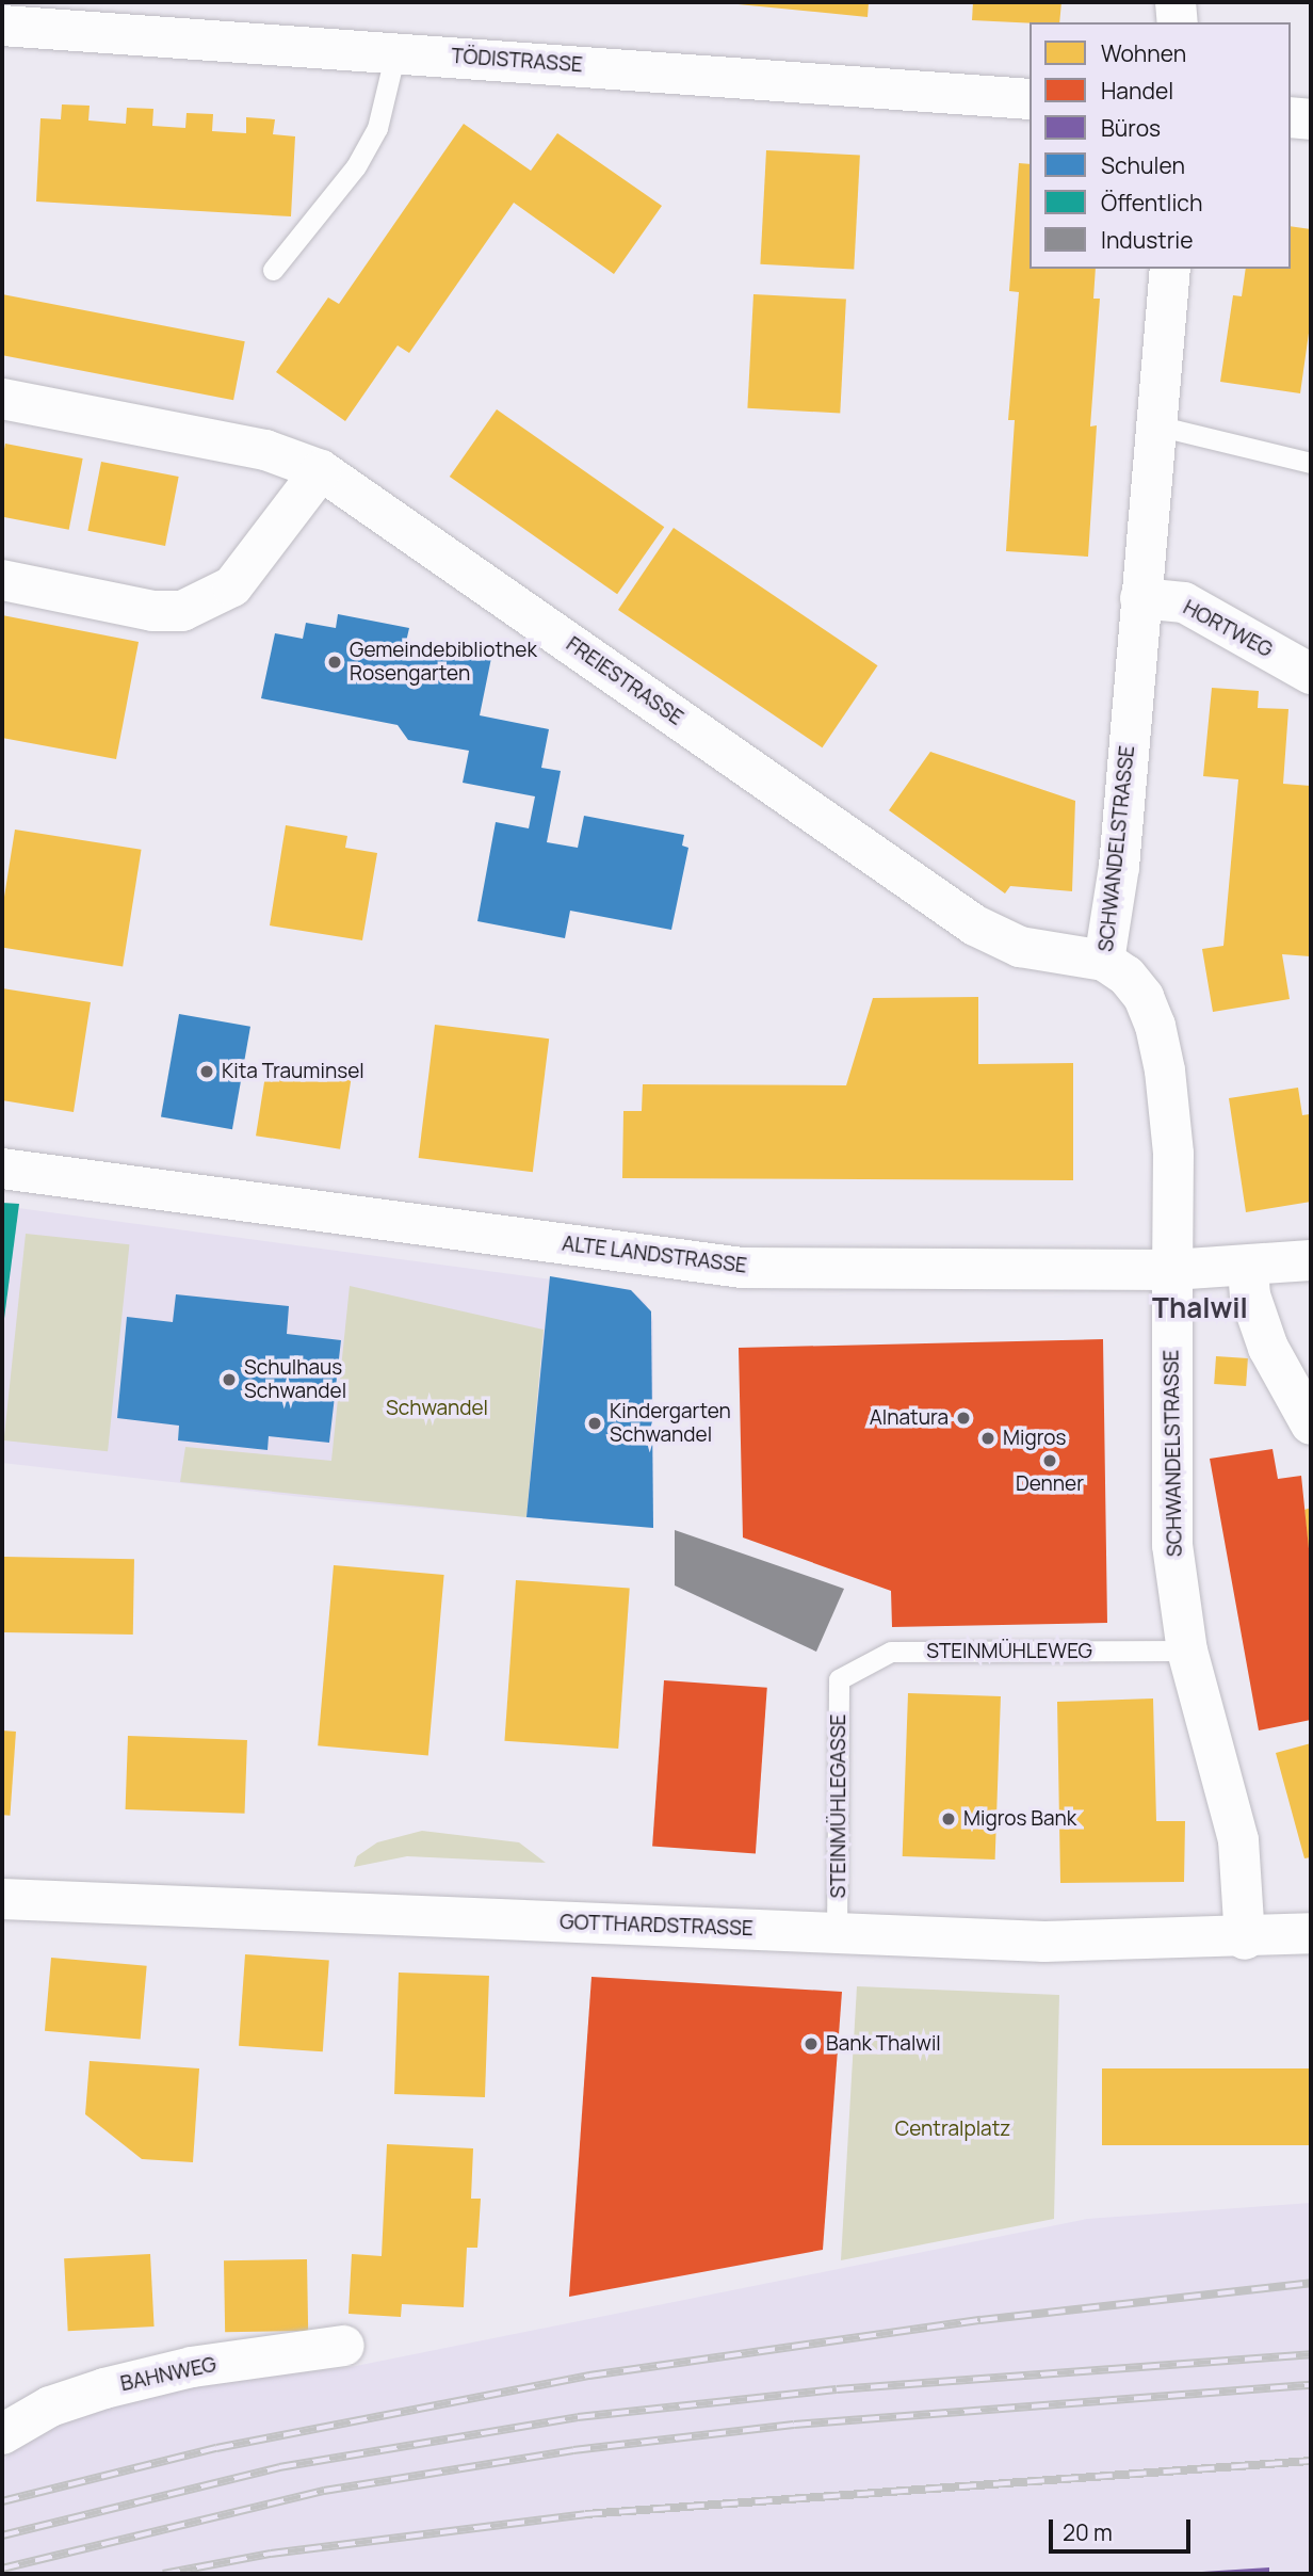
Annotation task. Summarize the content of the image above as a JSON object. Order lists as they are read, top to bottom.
{
  "streets": {
    "street": [
      "TÖDISTRASSE",
      "HORTWEG",
      "FREIESTRASSE",
      "SCHWANDELSTRASSE",
      "ALTE LANDSTRASSE",
      "GOTTHARDSTRASSE",
      "BAHNWEG"
    ],
    "lane": ["STEINMÜHLEWEG", "STEINMÜHLEGASSE"]
  },
  "crossings": [
    ["HORTWEG", "SCHWANDELSTRASSE"],
    ["FREIESTRASSE", "SCHWANDELSTRASSE"],
    ["SCHWANDELSTRASSE", "ALTE LANDSTRASSE"],
    ["SCHWANDELSTRASSE", "STEINMÜHLEWEG"],
    ["SCHWANDELSTRASSE", "GOTTHARDSTRASSE"],
    ["STEINMÜHLEWEG", "STEINMÜHLEGASSE"],
    ["STEINMÜHLEGASSE", "GOTTHARDSTRASSE"]
  ],
  "districts": ["Thalwil"],
  "parks": ["Schwandel", "Centralplatz"],
  "places": [
    "Gemeindebibliothek Rosengarten",
    "Kita Trauminsel",
    "Schulhaus Schwandel",
    "Alnatura",
    "Kindergarten Schwandel",
    "Migros",
    "Denner",
    "Migros Bank",
    "Bank Thalwil"
  ],
  "legend": [
    "Wohnen",
    "Handel",
    "Büros",
    "Schulen",
    "Öffentlich",
    "Industrie"
  ],
  "scale_bar": "20 m"
}
